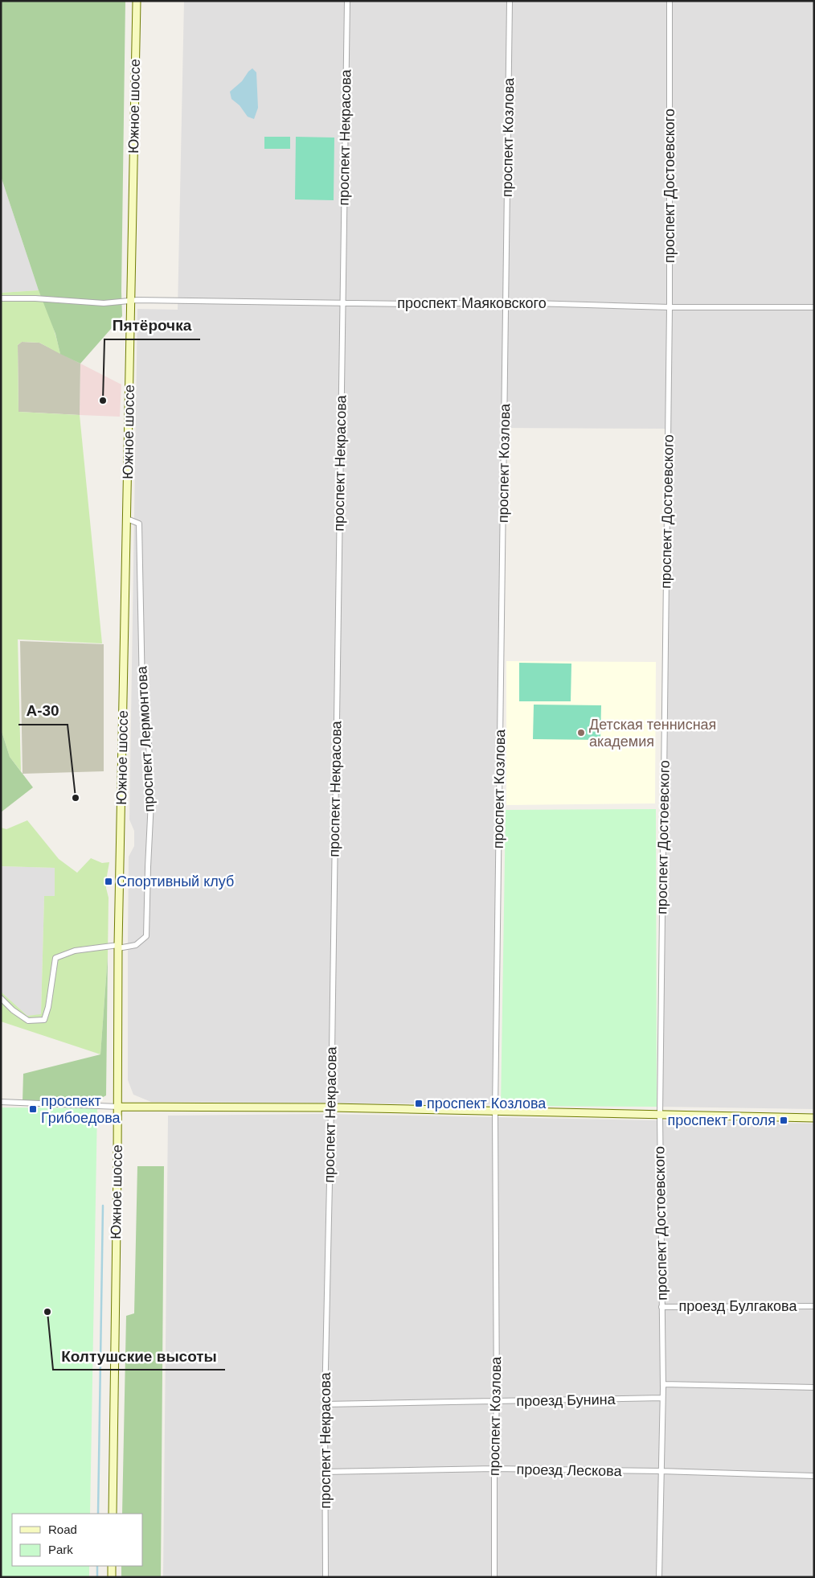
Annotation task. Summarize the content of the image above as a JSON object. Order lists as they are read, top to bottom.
{
  "streets": {
    "street": [
      "Южное шоссе",
      "проспект Некрасова",
      "проспект Козлова",
      "проспект Достоевского",
      "проспект Маяковского",
      "проспект Лермонтова",
      "проезд Булгакова",
      "проезд Бунина",
      "проезд Лескова"
    ]
  },
  "crossings": [
    ["Южное шоссе", "проспект Маяковского"],
    ["Южное шоссе", "проспект Лермонтова"],
    ["проспект Некрасова", "проспект Маяковского"],
    ["проспект Некрасова", "проезд Бунина"],
    ["проспект Некрасова", "проезд Лескова"],
    ["проспект Козлова", "проспект Маяковского"],
    ["проспект Козлова", "проезд Бунина"],
    ["проспект Козлова", "проезд Лескова"],
    ["проспект Достоевского", "проспект Маяковского"],
    ["проспект Достоевского", "проезд Булгакова"],
    ["проспект Достоевского", "проезд Бунина"],
    ["проспект Достоевского", "проезд Лескова"]
  ],
  "places": {
    "other": [
      "Пятёрочка",
      "Детская теннисная академия",
      "А-30",
      "Колтушские высоты"
    ],
    "transit": [
      "Спортивный клуб",
      "проспект Козлова",
      "проспект Грибоедова",
      "проспект Гоголя"
    ]
  },
  "legend": ["Road", "Park"]
}
